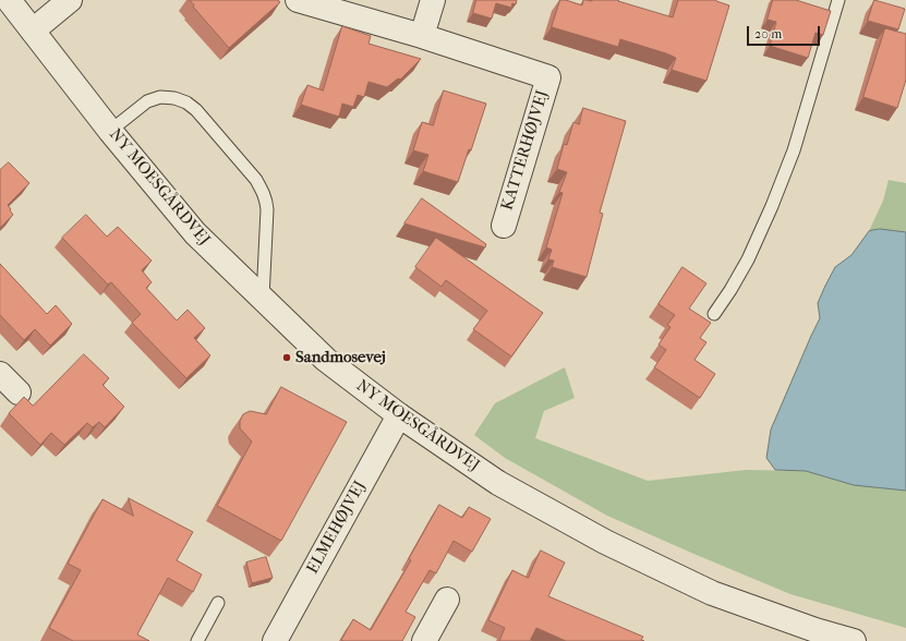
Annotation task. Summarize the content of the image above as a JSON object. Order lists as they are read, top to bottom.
{
  "streets": {
    "street": ["KATTERHØJVEJ", "NY MOESGÅRDVEJ", "ELMEHØJVEJ"]
  },
  "crossings": [
    ["NY MOESGÅRDVEJ", "ELMEHØJVEJ"]
  ],
  "places": ["Sandmosevej"],
  "scale_bar": "20 m"
}
